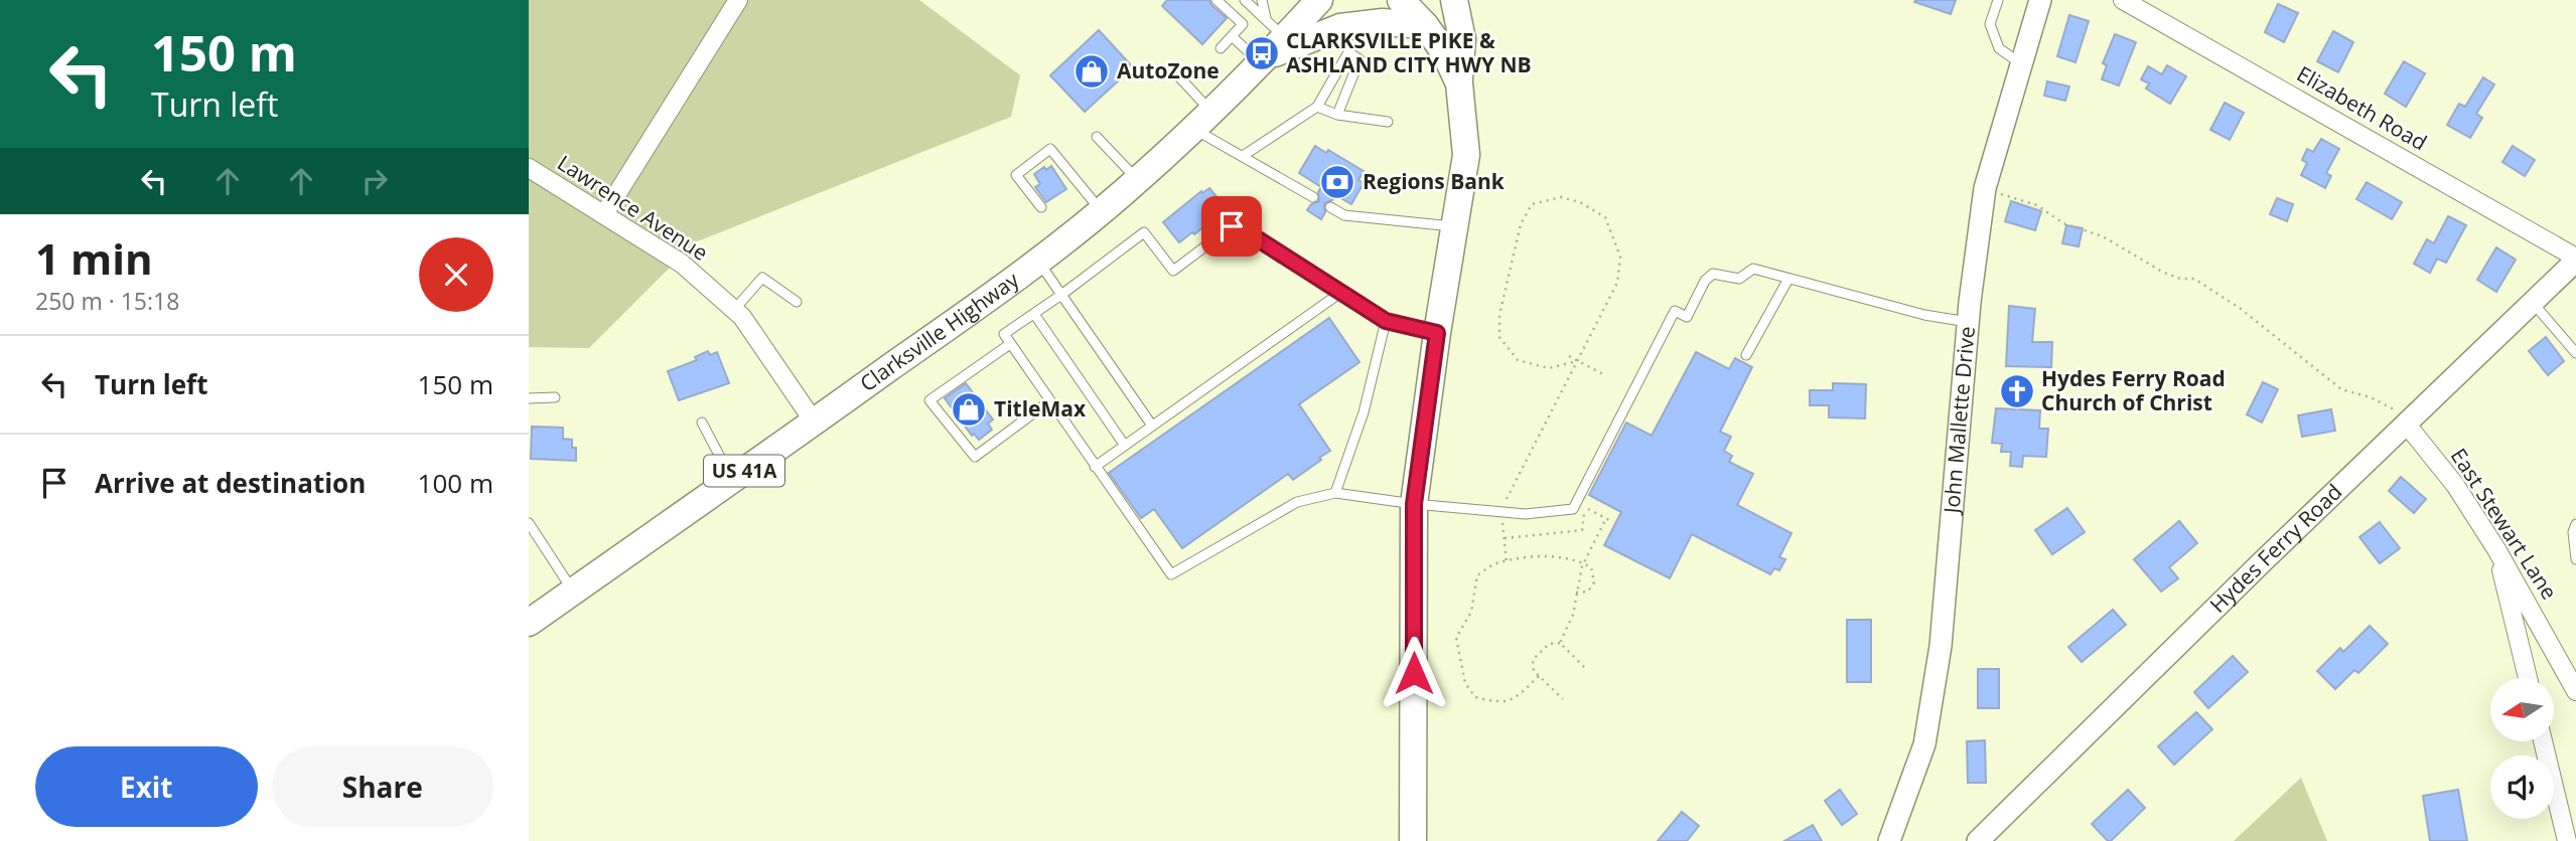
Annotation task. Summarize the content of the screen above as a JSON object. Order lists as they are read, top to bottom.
{
  "streets": {
    "main road": ["Clarksville Highway", "US 41A"],
    "street": [
      "Elizabeth Road",
      "Lawrence Avenue",
      "John Mallette Drive",
      "East Stewart Lane",
      "Hydes Ferry Road"
    ]
  },
  "crossings": [
    ["Elizabeth Road", "Hydes Ferry Road"],
    ["Lawrence Avenue", "Clarksville Highway"],
    ["East Stewart Lane", "Hydes Ferry Road"]
  ],
  "places": {
    "bus stop": ["CLARKSVILLE PIKE & ASHLAND CITY HWY NB"],
    "shop": ["AutoZone", "TitleMax"],
    "bank": ["Regions Bank"],
    "church": ["Hydes Ferry Road Church of Christ"]
  },
  "north": "left",
  "page": {
    "turn": ["150 m", "Turn left"],
    "heading": ["1 min", "250 m · 15:18"],
    "list": [
      {
        "name": "Turn left",
        "value": "150 m"
      },
      {
        "name": "Arrive at destination",
        "value": "100 m"
      }
    ],
    "buttons": ["Exit", "Share"]
  }
}
